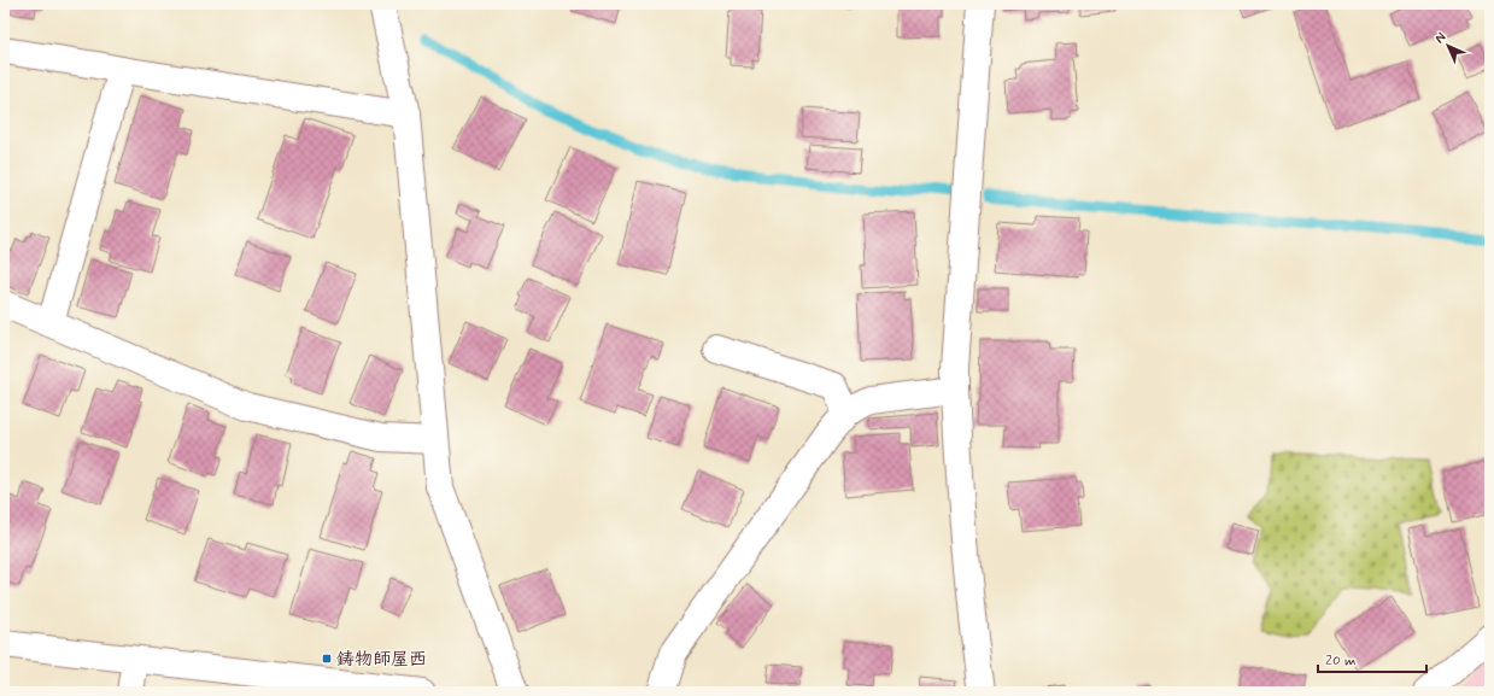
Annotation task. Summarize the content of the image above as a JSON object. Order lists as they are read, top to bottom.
{
  "places": {
    "transit": ["鋳物師屋西"]
  },
  "scale_bar": "20 m",
  "north": "top left"
}
